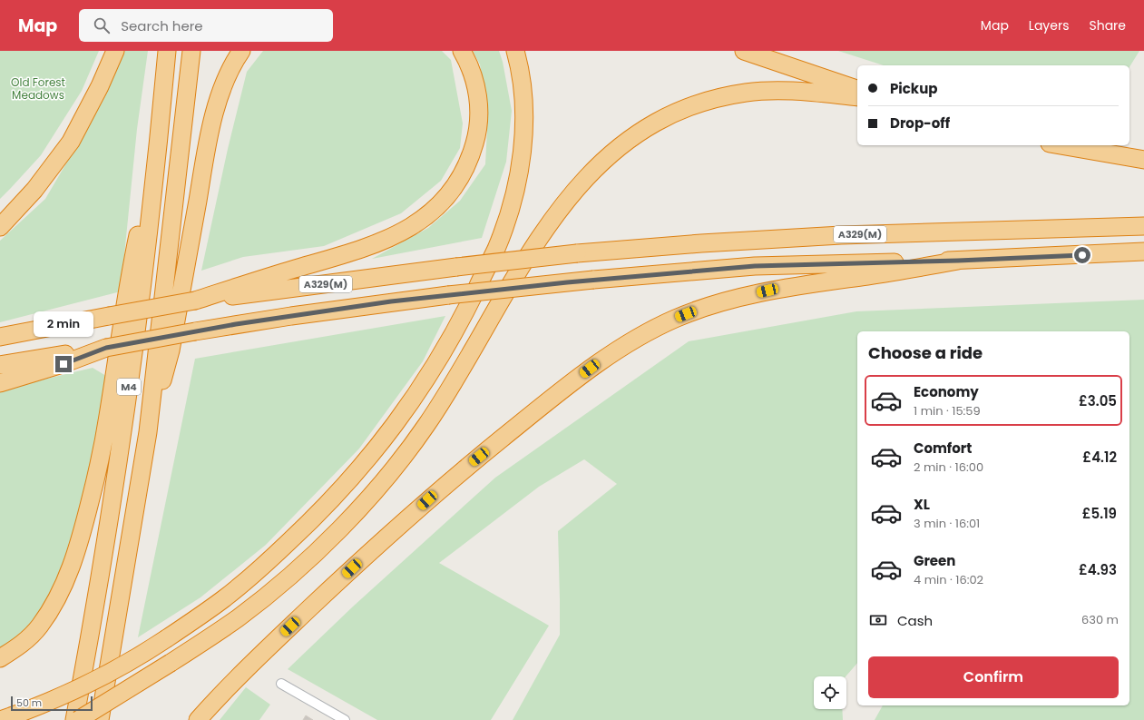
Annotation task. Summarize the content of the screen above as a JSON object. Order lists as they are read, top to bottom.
{
  "streets": {
    "highway": ["A329(M)", "M4"]
  },
  "parks": ["Old Forest Meadows"],
  "scale_bar": "50 m",
  "page": {
    "header": "Map",
    "search": "Search here",
    "nav": ["Map", "Layers", "Share"],
    "banner": ["Pickup", "Drop-off"],
    "bubble": "2 min",
    "heading": "Choose a ride",
    "list": [
      {
        "name": "Economy",
        "note": "1 min · 15:59",
        "value": "£3.05"
      },
      {
        "name": "Comfort",
        "note": "2 min · 16:00",
        "value": "£4.12"
      },
      {
        "name": "XL",
        "note": "3 min · 16:01",
        "value": "£5.19"
      },
      {
        "name": "Green",
        "note": "4 min · 16:02",
        "value": "£4.93"
      }
    ],
    "pay": ["Cash", "630 m"],
    "buttons": "Confirm",
    "scale": "50 m"
  }
}
